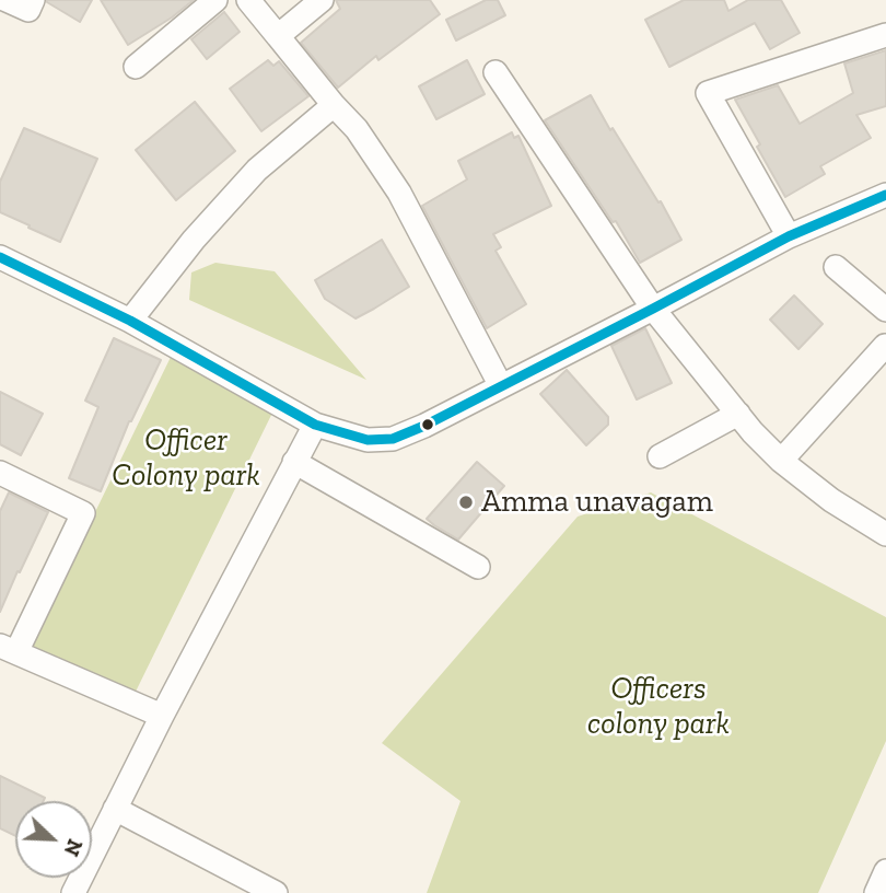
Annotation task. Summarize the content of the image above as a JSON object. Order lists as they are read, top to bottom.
{
  "parks": ["Officer Colony park", "Officers colony park"],
  "places": ["Amma unavagam"],
  "north": "bottom right"
}
